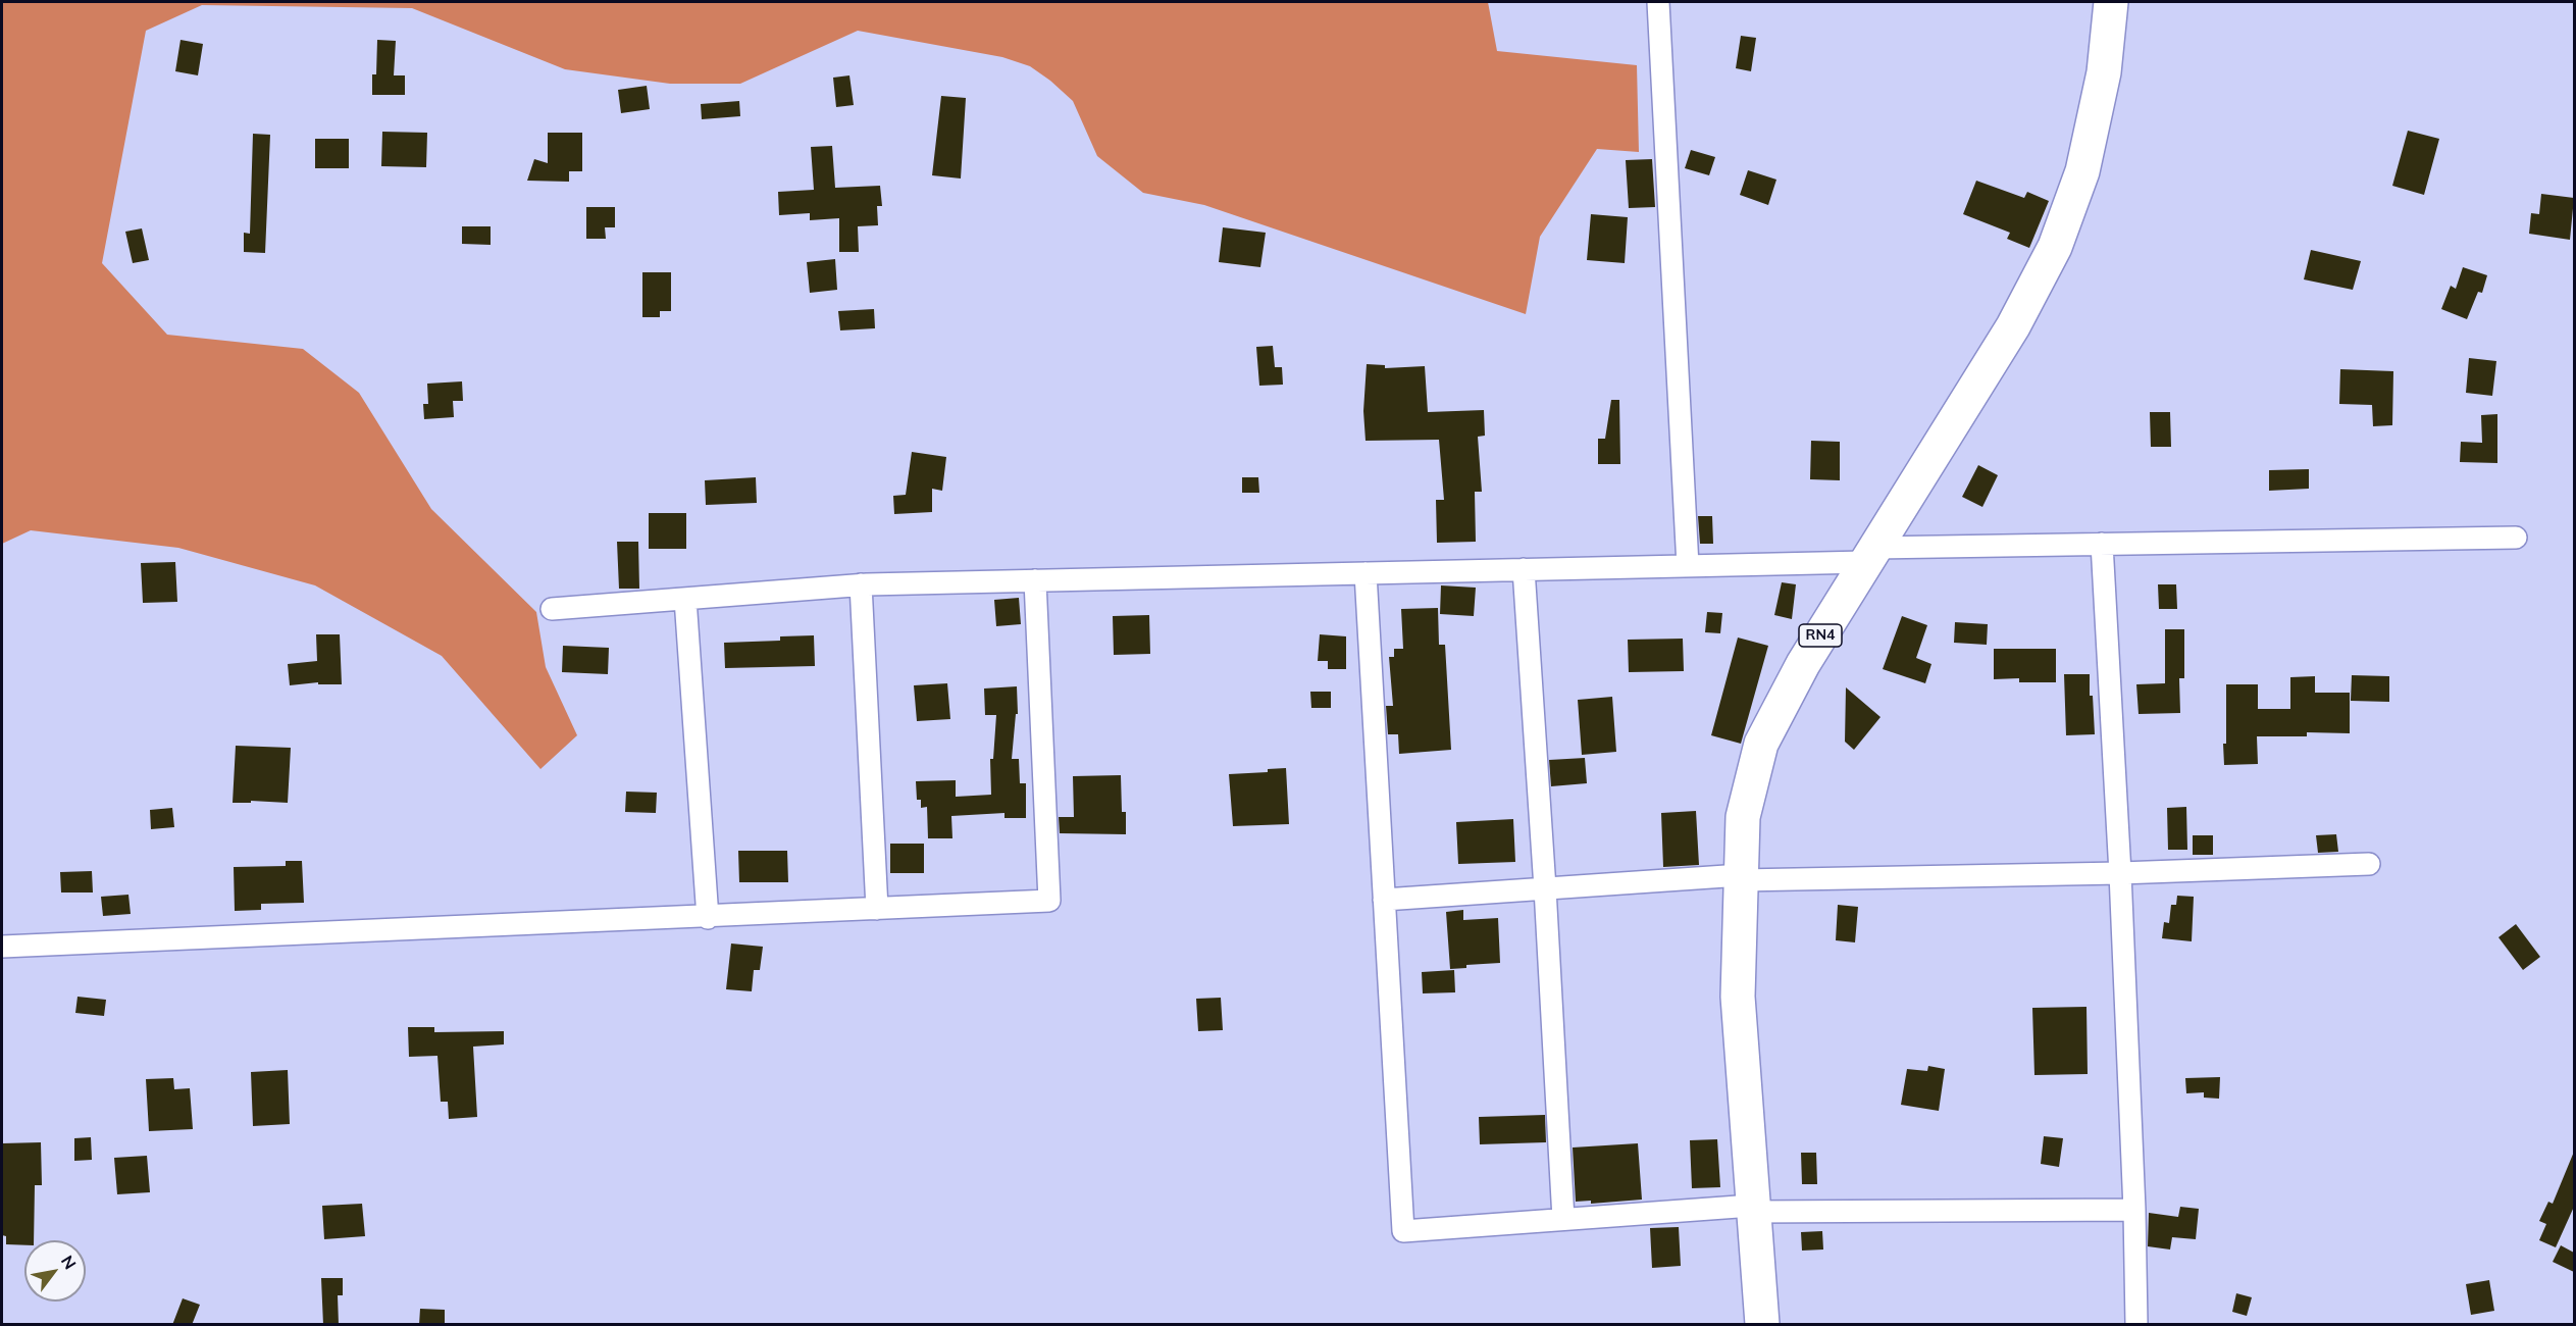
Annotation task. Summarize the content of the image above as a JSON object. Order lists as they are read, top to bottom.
{
  "streets": {
    "highway": ["RN4"]
  },
  "north": "top right"
}
